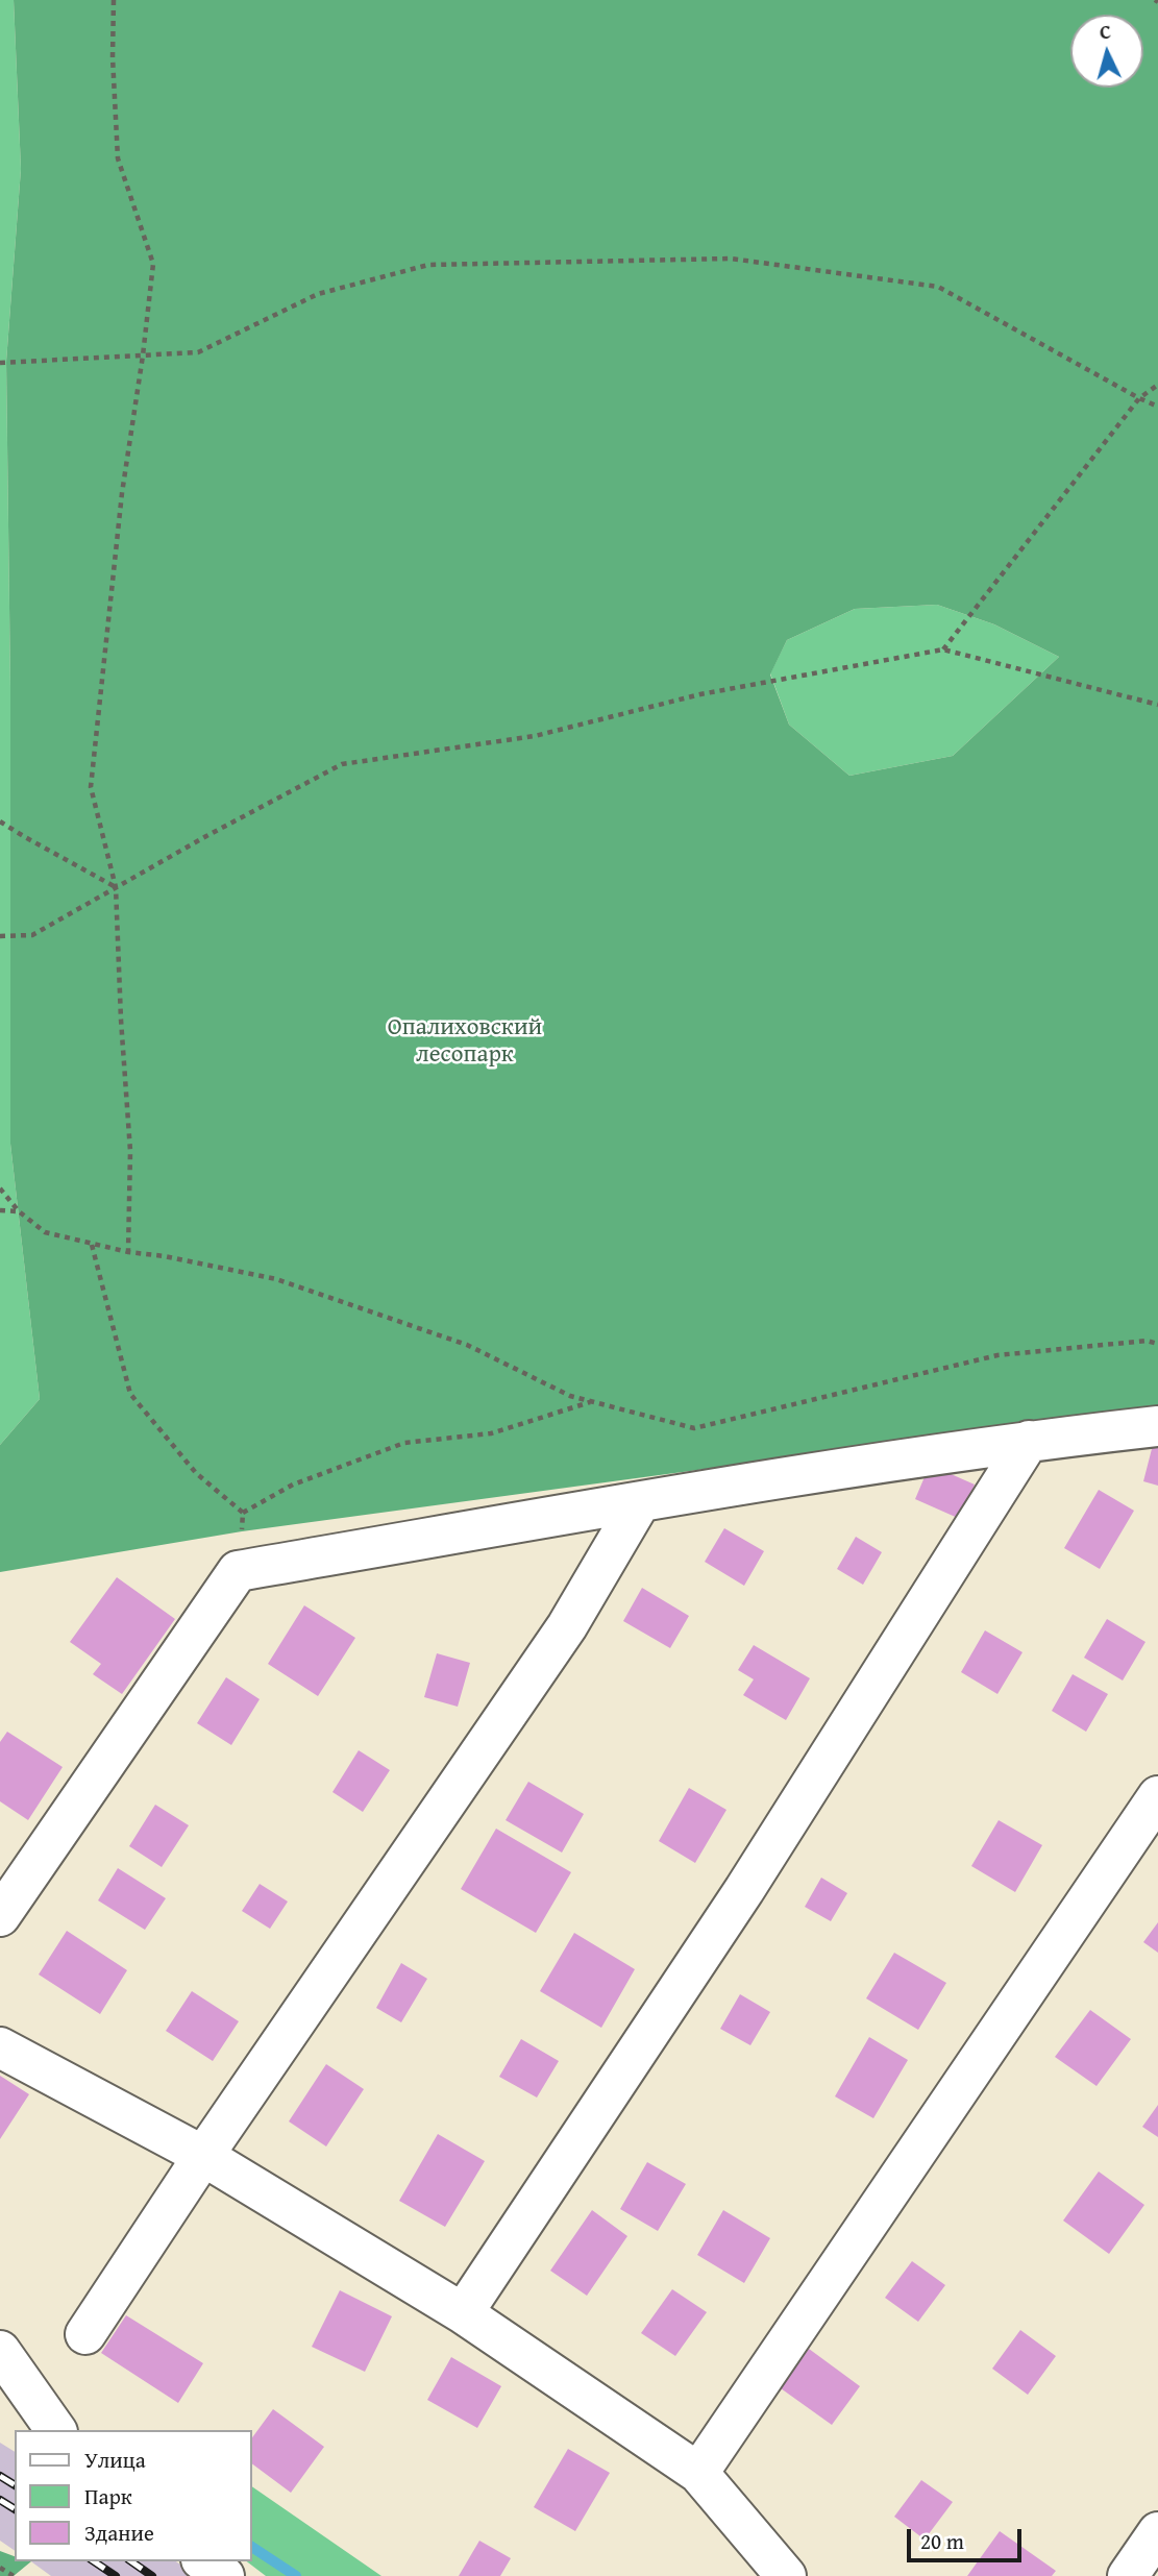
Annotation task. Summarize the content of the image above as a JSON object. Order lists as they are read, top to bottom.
{
  "parks": ["Опалиховский лесопарк"],
  "legend": ["Улица", "Парк", "Здание"],
  "scale_bar": "20 m",
  "north": "top"
}
